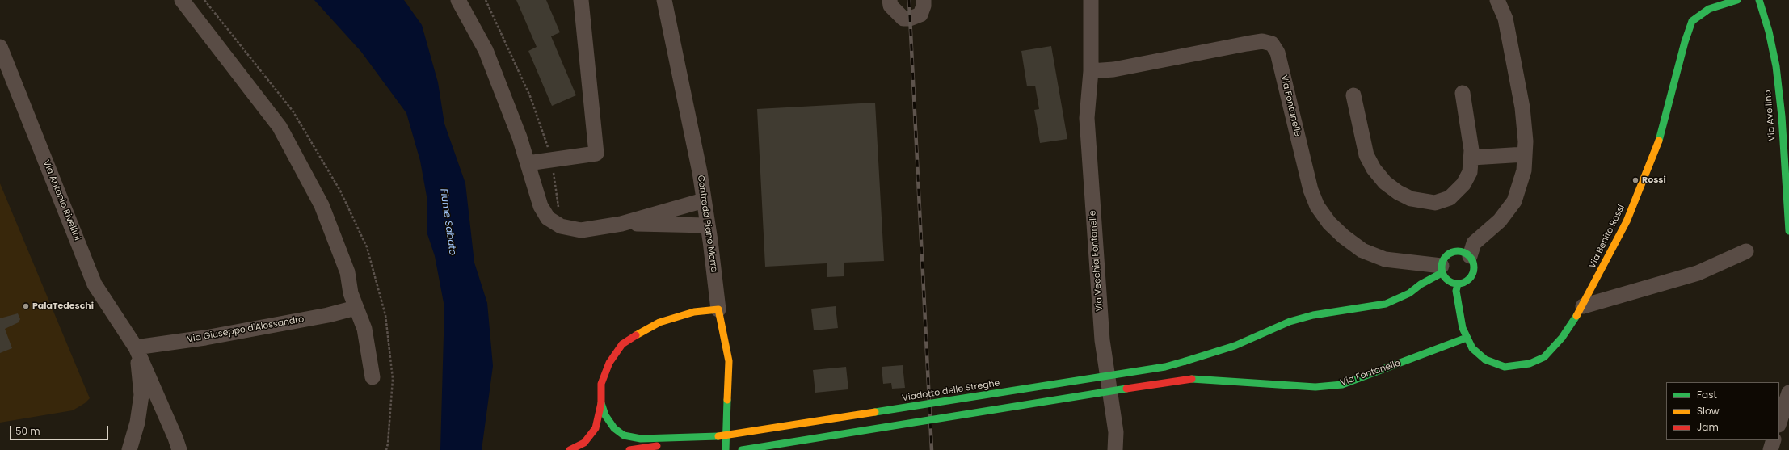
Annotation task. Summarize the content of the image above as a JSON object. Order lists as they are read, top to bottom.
{
  "streets": {
    "main road": [
      "Via Fontanelle",
      "Via Avellino",
      "Contrada Piano Morra",
      "Via Benito Rossi",
      "Viadotto delle Streghe"
    ],
    "street": ["Via Antonio Rivellini", "Via Vecchia Fontanelle", "Via Giuseppe d'Alessandro"]
  },
  "crossings": [
    ["Via Fontanelle", "Via Benito Rossi"],
    ["Via Fontanelle", "Via Vecchia Fontanelle"],
    ["Via Fontanelle", "Viadotto delle Streghe"],
    ["Via Antonio Rivellini", "Via Giuseppe d'Alessandro"],
    ["Via Benito Rossi", "Viadotto delle Streghe"]
  ],
  "water": ["Fiume Sabato"],
  "places": ["Rossi", "PalaTedeschi"],
  "legend": ["Fast", "Slow", "Jam"],
  "scale_bar": "50 m"
}
